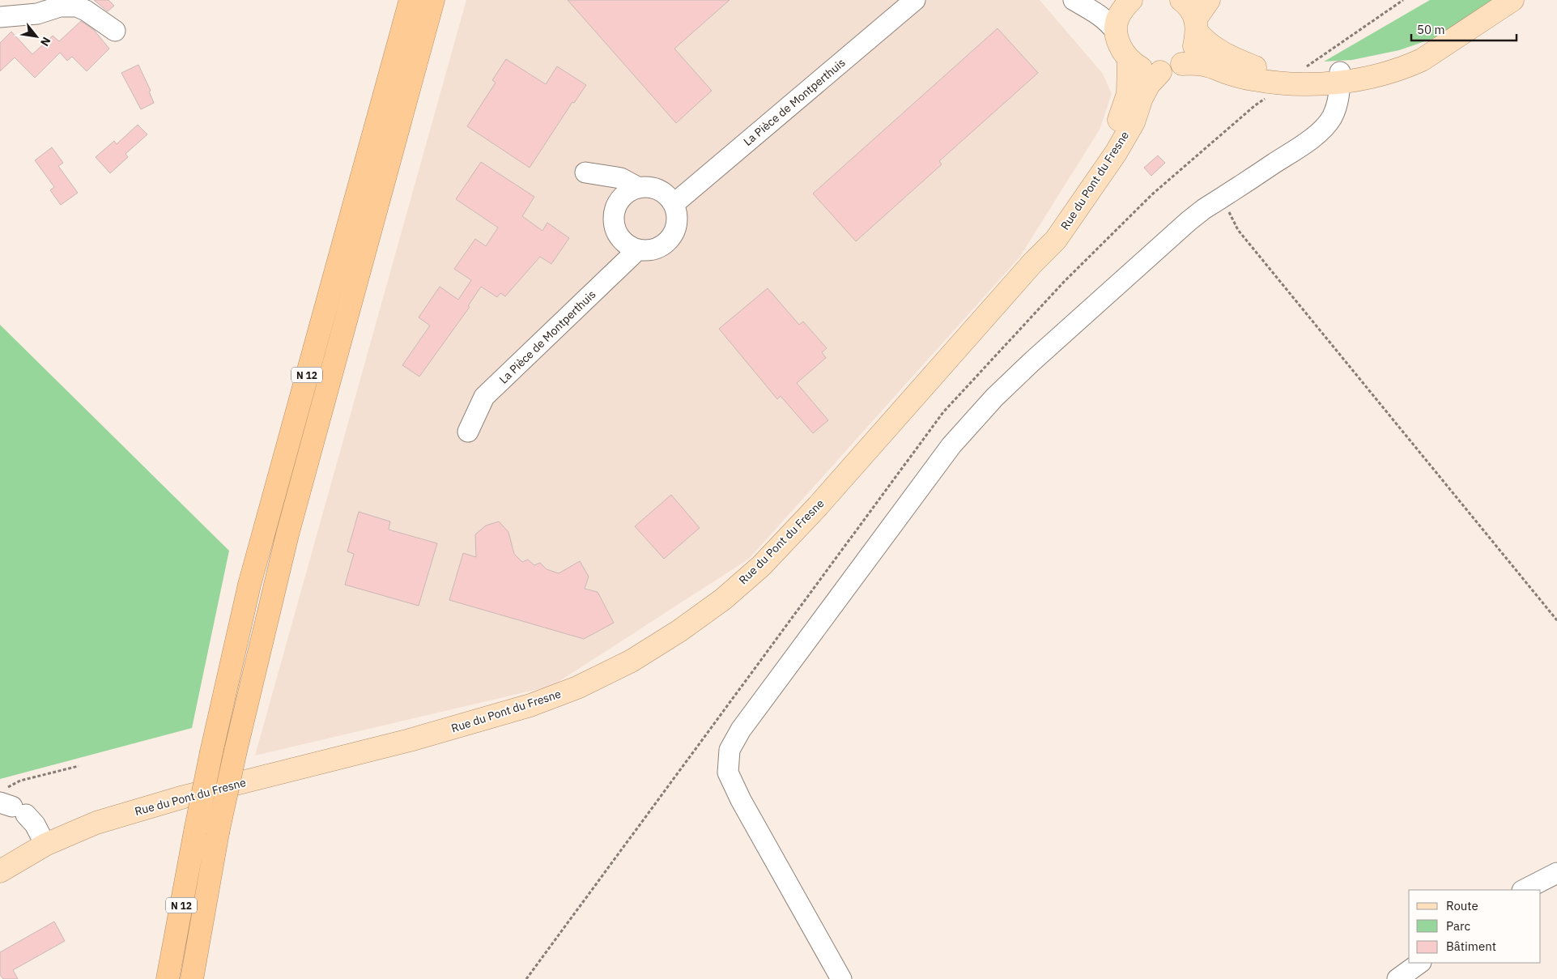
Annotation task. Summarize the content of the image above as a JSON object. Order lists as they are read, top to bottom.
{
  "streets": {
    "highway": ["N 12"],
    "main road": ["Rue du Pont du Fresne"],
    "street": ["La Pièce de Montperthuis"]
  },
  "legend": ["Route", "Parc", "Bâtiment"],
  "scale_bar": "50 m",
  "north": "bottom right"
}
